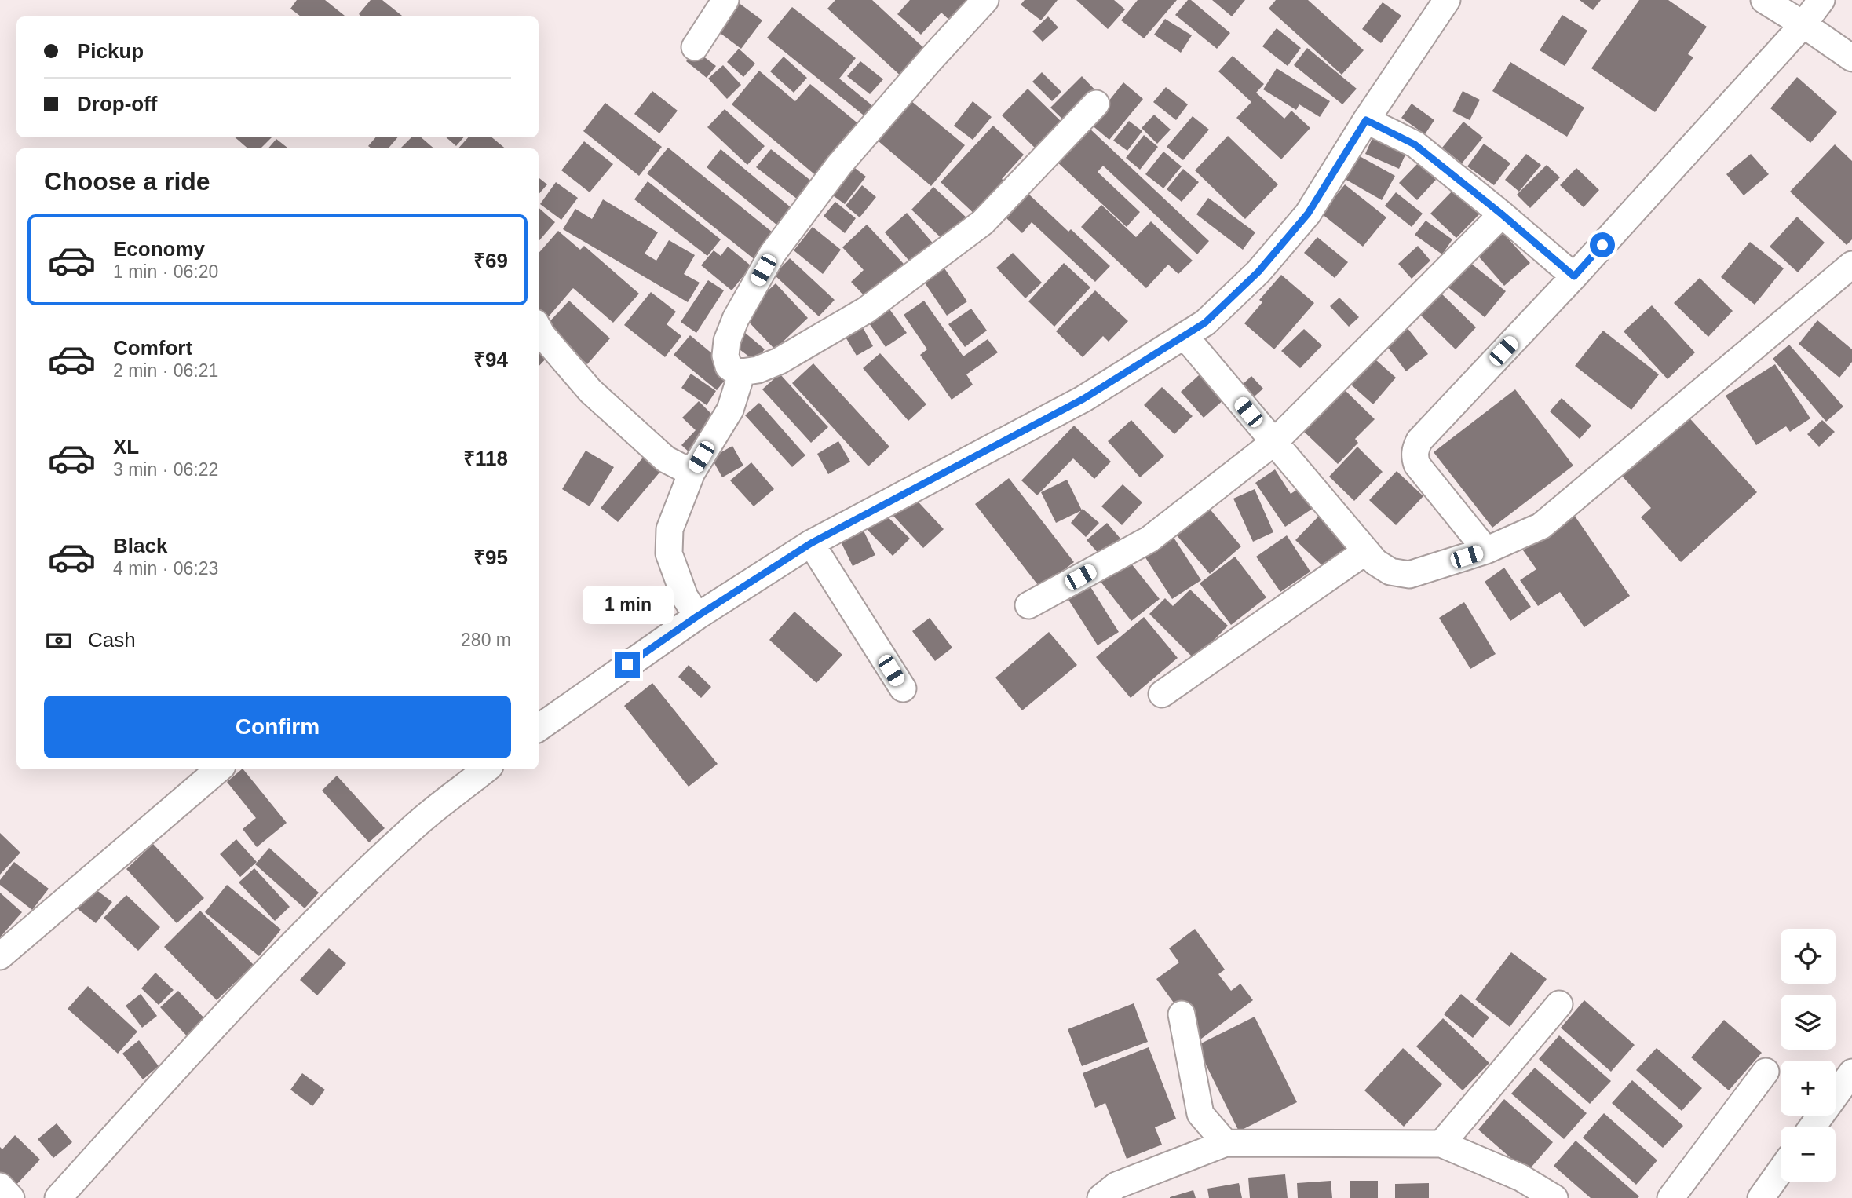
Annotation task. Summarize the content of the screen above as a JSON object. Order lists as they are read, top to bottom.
{
  "page": {
    "banner": ["Pickup", "Drop-off"],
    "heading": "Choose a ride",
    "list": [
      {
        "name": "Economy",
        "note": "1 min · 06:20",
        "value": "₹69"
      },
      {
        "name": "Comfort",
        "note": "2 min · 06:21",
        "value": "₹94"
      },
      {
        "name": "XL",
        "note": "3 min · 06:22",
        "value": "₹118"
      },
      {
        "name": "Black",
        "note": "4 min · 06:23",
        "value": "₹95"
      }
    ],
    "bubble": "1 min",
    "pay": ["Cash", "280 m"],
    "buttons": "Confirm",
    "map_buttons": ["+", "−"]
  }
}
